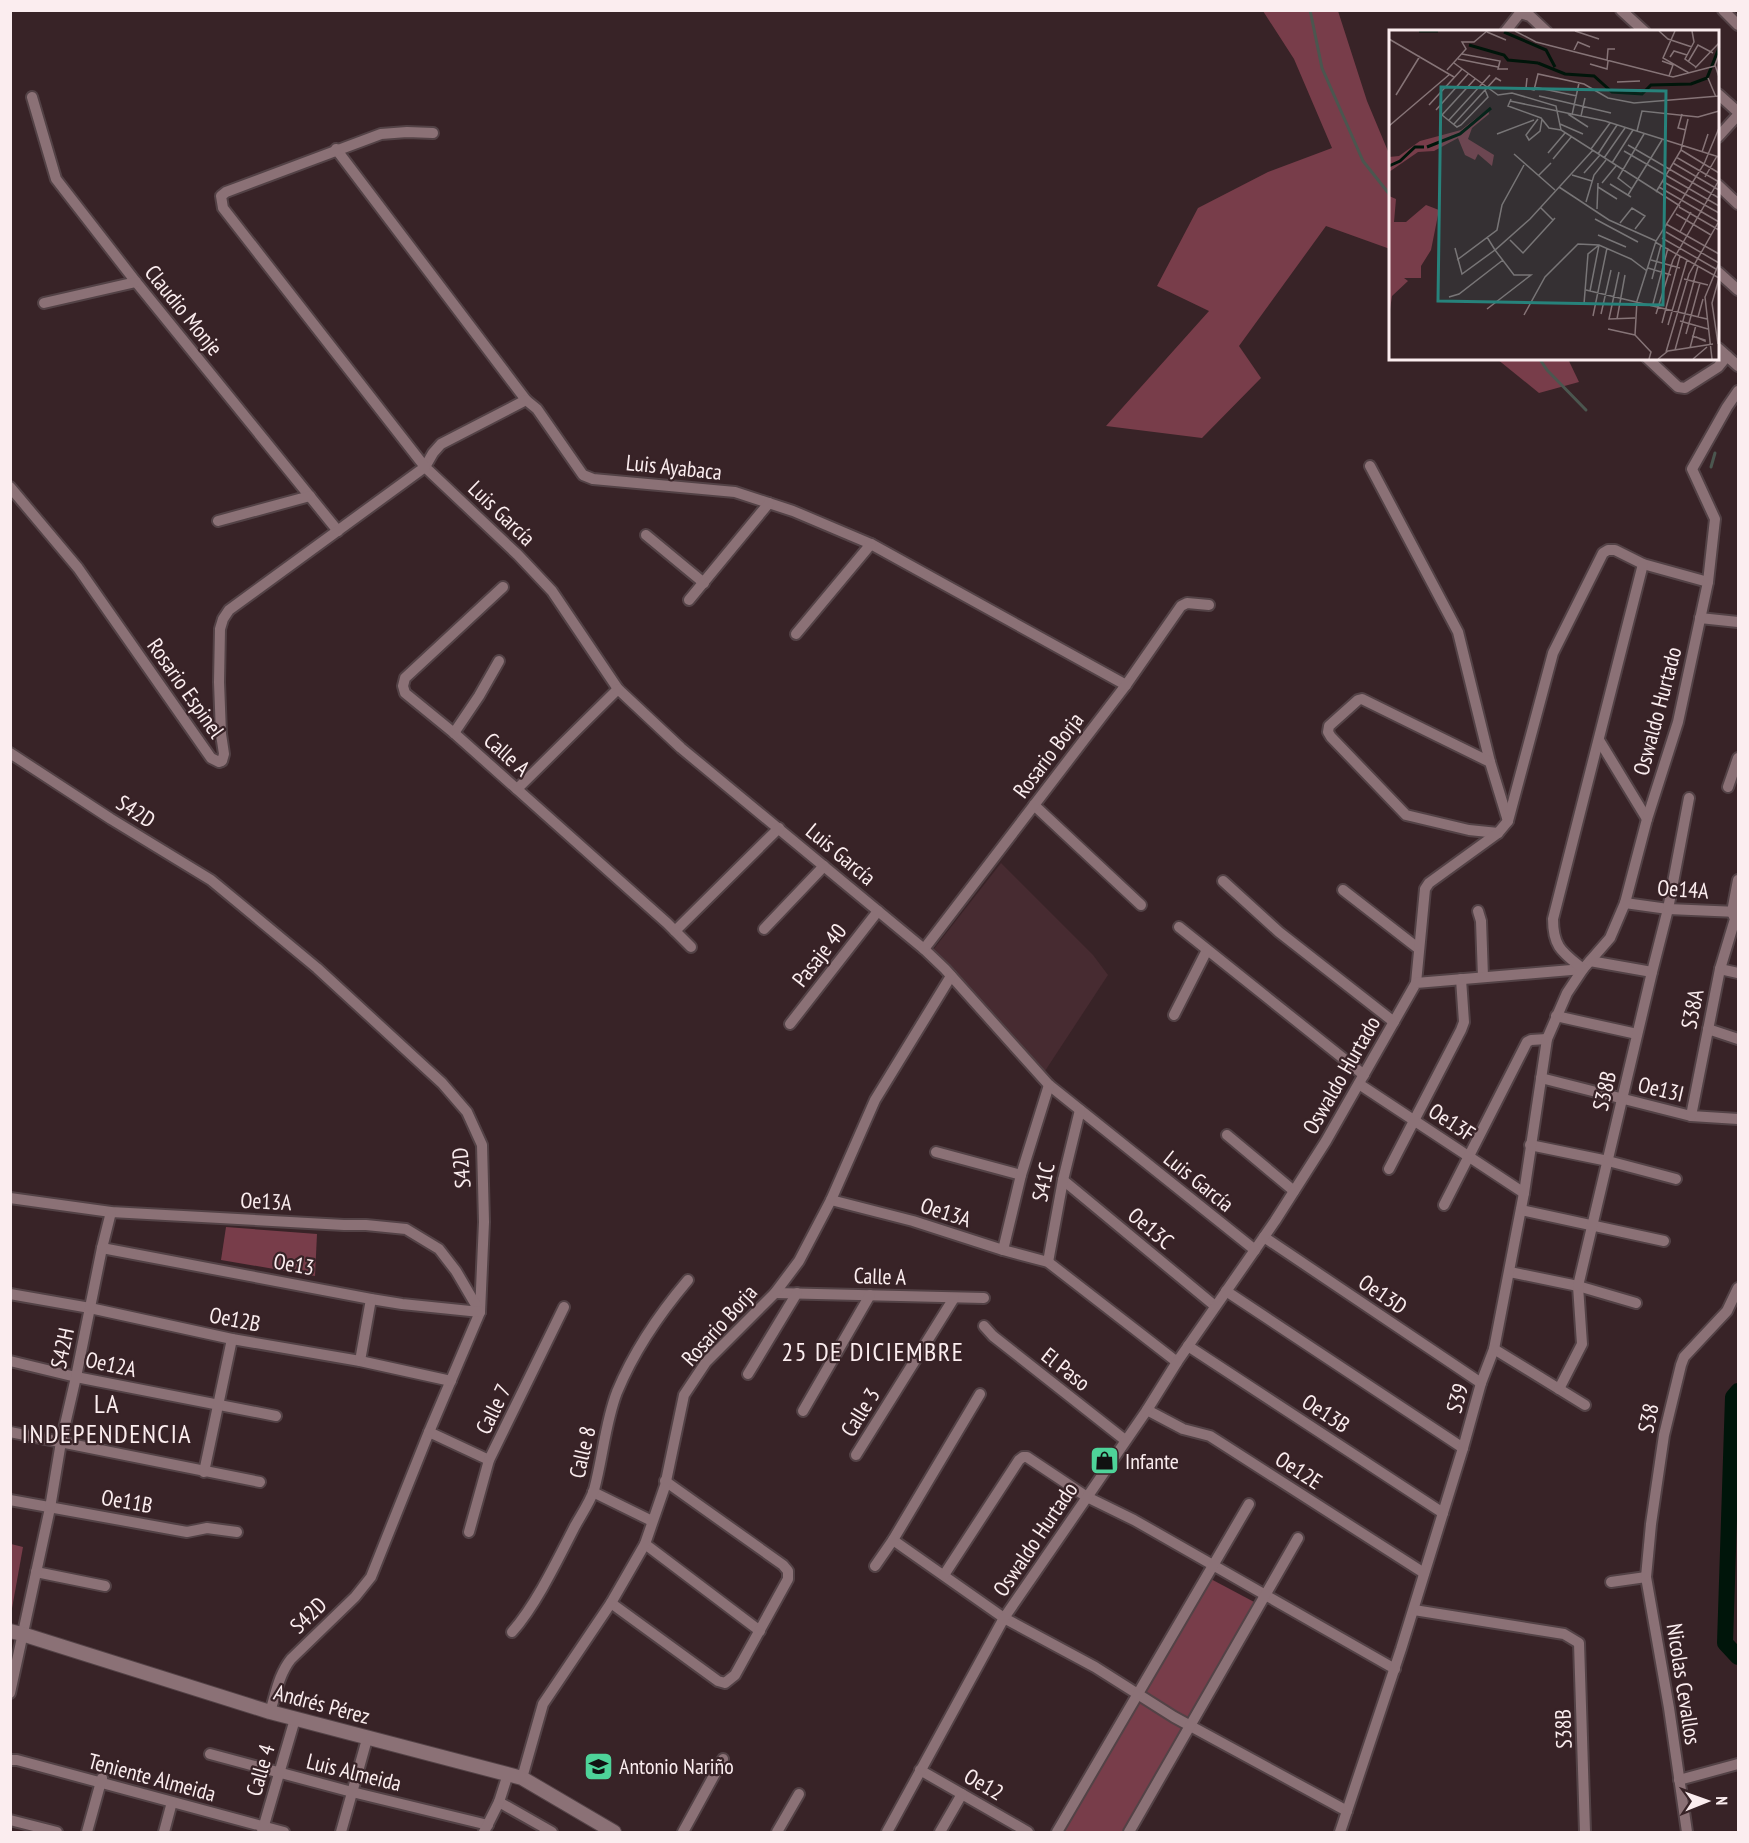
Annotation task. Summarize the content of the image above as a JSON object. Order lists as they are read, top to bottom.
{
  "streets": {
    "street": [
      "Claudio Monje",
      "Luis Ayabaca",
      "Luis García",
      "Rosario Espinel",
      "Oswaldo Hurtado",
      "Calle A",
      "Rosario Borja",
      "S42D",
      "Oe14A",
      "Pasaje 40",
      "S38A",
      "Oe13I",
      "S38B",
      "Oe13F",
      "S41C",
      "Oe13A",
      "Oe13C",
      "Oe13",
      "Oe13D",
      "Oe12B",
      "S42H",
      "Oe12A",
      "El Paso",
      "S39",
      "Calle 7",
      "Calle 3",
      "Oe13B",
      "S38",
      "Calle 8",
      "Oe12E",
      "Oe11B",
      "Nicolas Cevallos",
      "Andrés Pérez",
      "Calle 4",
      "Luis Almeida",
      "Teniente Almeida",
      "Oe12"
    ]
  },
  "crossings": [
    ["Claudio Monje", "Rosario Espinel"],
    ["Luis Ayabaca", "Luis García"],
    ["Luis Ayabaca", "Rosario Borja"],
    ["Luis García", "Rosario Espinel"],
    ["Luis García", "Oswaldo Hurtado"],
    ["Luis García", "Rosario Borja"],
    ["Luis García", "Pasaje 40"],
    ["Luis García", "S41C"],
    ["Oswaldo Hurtado", "Oe14A"],
    ["Oswaldo Hurtado", "Oe13F"],
    ["Oswaldo Hurtado", "Oe13C"],
    ["Oswaldo Hurtado", "Oe13D"],
    ["Oswaldo Hurtado", "El Paso"],
    ["Oswaldo Hurtado", "S39"],
    ["Oswaldo Hurtado", "Oe13B"],
    ["Oswaldo Hurtado", "Oe12E"],
    ["Oswaldo Hurtado", "Oe12"],
    ["Calle A", "Rosario Borja"],
    ["Calle A", "Calle 3"],
    ["Rosario Borja", "Oe13A"],
    ["Rosario Borja", "Andrés Pérez"],
    ["Rosario Borja", "Luis Almeida"],
    ["S42D", "Oe13A"],
    ["S42D", "Oe13"],
    ["S42D", "Oe12B"],
    ["S42D", "Andrés Pérez"],
    ["Oe14A", "S38A"],
    ["Oe14A", "S38B"],
    ["S38A", "Oe13I"],
    ["Oe13I", "S38B"],
    ["Oe13I", "S39"],
    ["S38B", "S39"],
    ["Oe13F", "S39"],
    ["S41C", "Oe13A"],
    ["S41C", "Oe13C"],
    ["Oe13A", "Oe13"],
    ["Oe13A", "S42H"],
    ["Oe13", "S42H"],
    ["Oe13D", "S39"],
    ["Oe12B", "S42H"],
    ["S42H", "Oe12A"],
    ["S42H", "Oe11B"],
    ["S42H", "Andrés Pérez"],
    ["S39", "Oe13B"],
    ["S39", "Oe12E"],
    ["S38", "Nicolas Cevallos"],
    ["Andrés Pérez", "Calle 4"],
    ["Calle 4", "Luis Almeida"],
    ["Calle 4", "Teniente Almeida"]
  ],
  "districts": ["25 DE DICIEMBRE", "LA INDEPENDENCIA"],
  "places": {
    "shop": ["Infante"],
    "school or university": ["Antonio Nariño"]
  },
  "north": "right"
}
